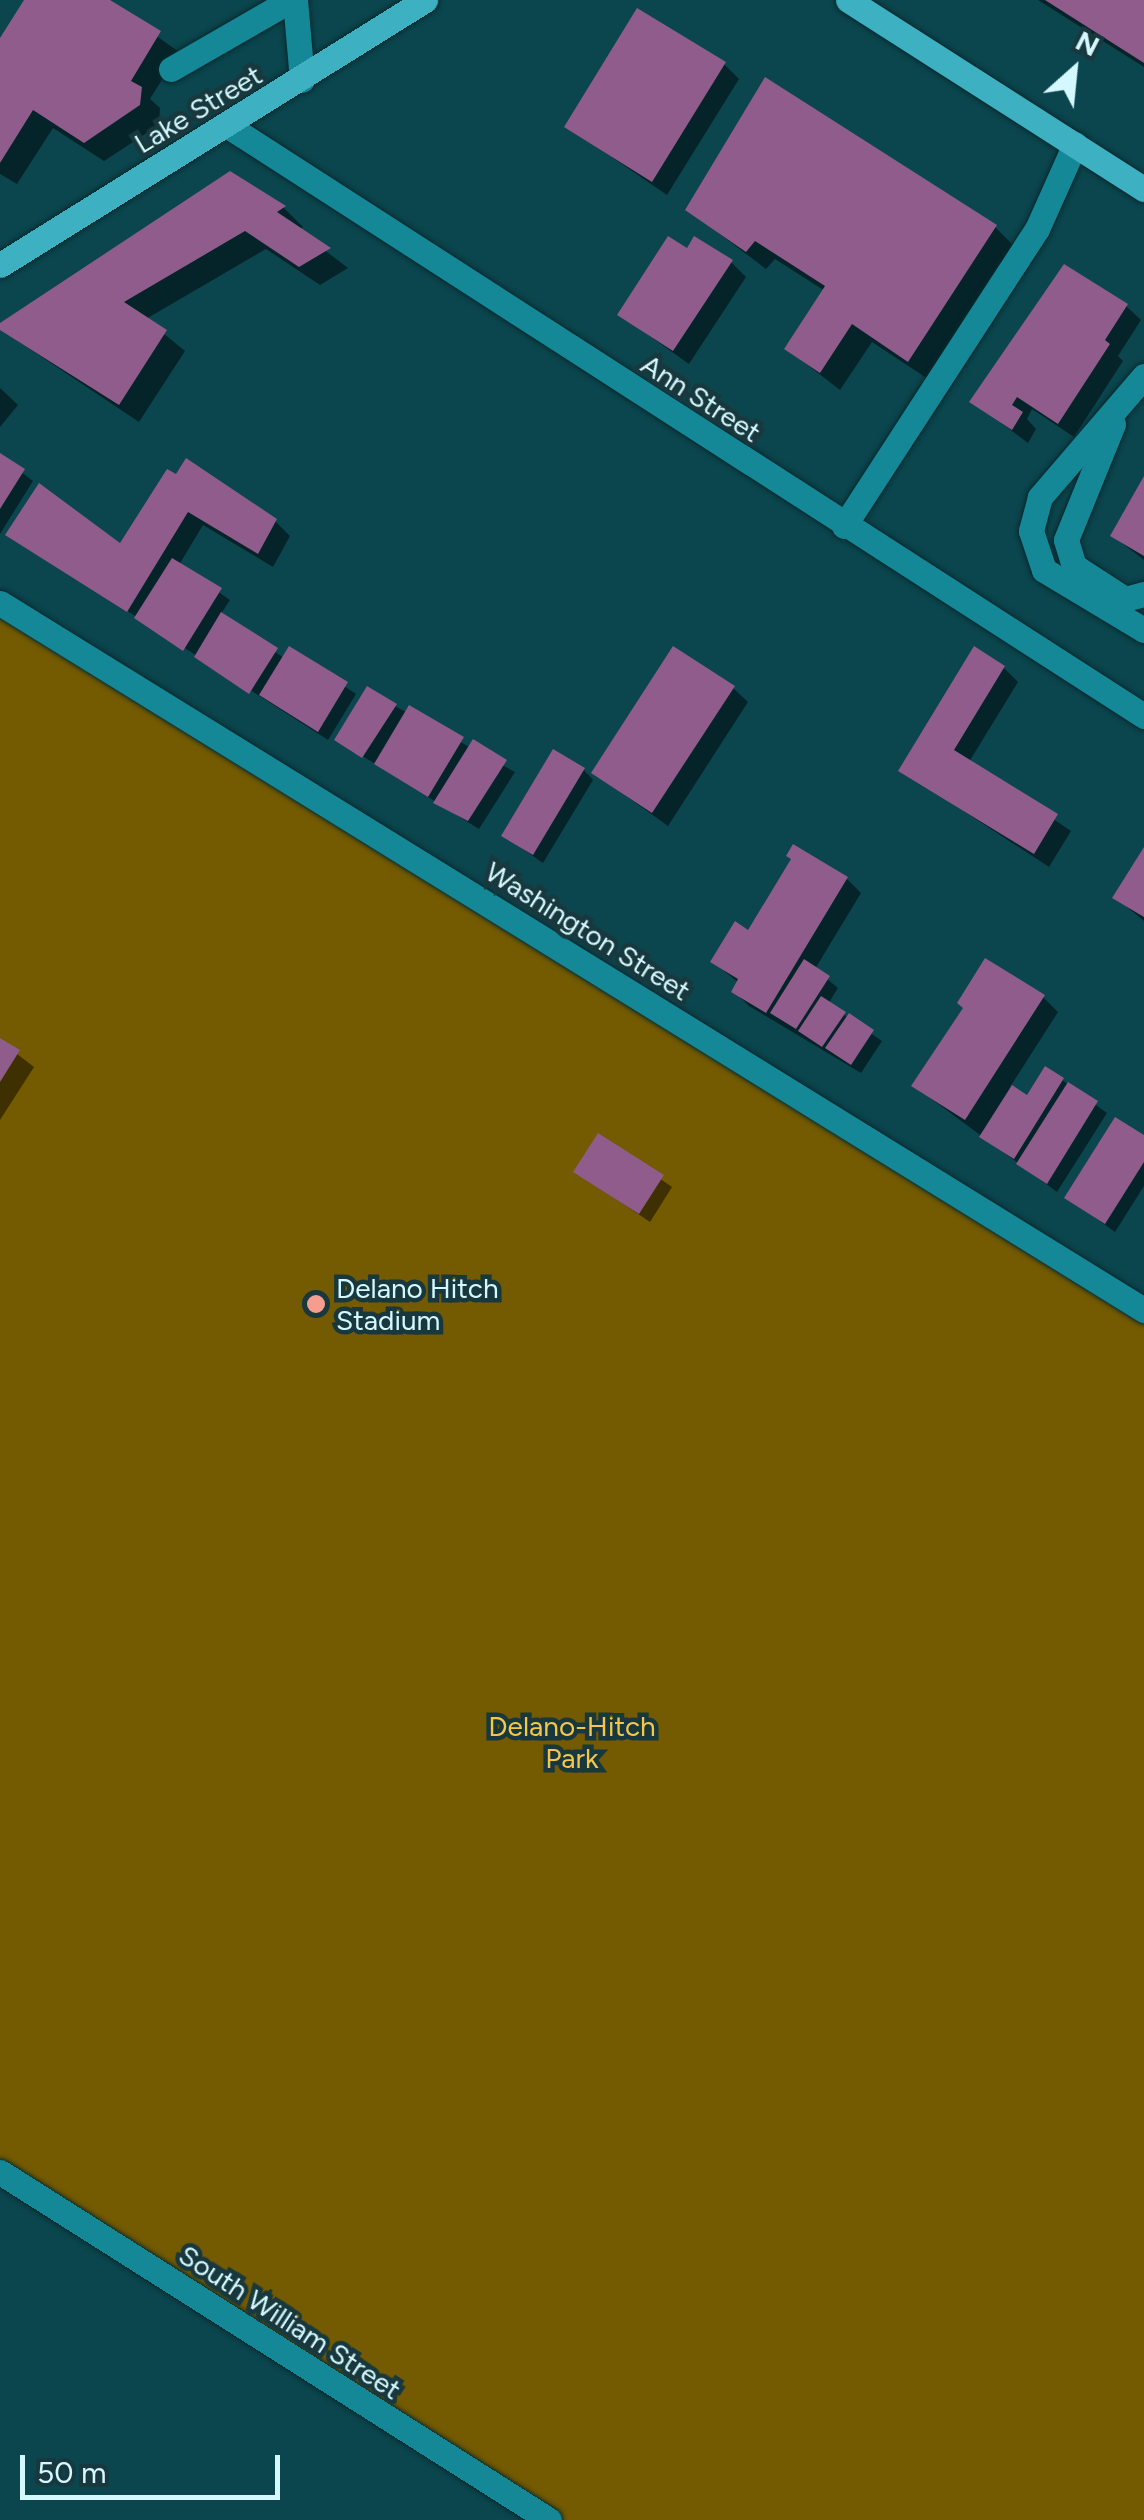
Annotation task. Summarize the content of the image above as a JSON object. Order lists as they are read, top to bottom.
{
  "streets": {
    "main road": ["Lake Street"],
    "street": ["Ann Street", "Washington Street", "South William Street"]
  },
  "crossings": [
    ["Lake Street", "Ann Street"]
  ],
  "parks": ["Delano-Hitch Park"],
  "places": ["Delano Hitch Stadium"],
  "scale_bar": "50 m",
  "north": "top right"
}
